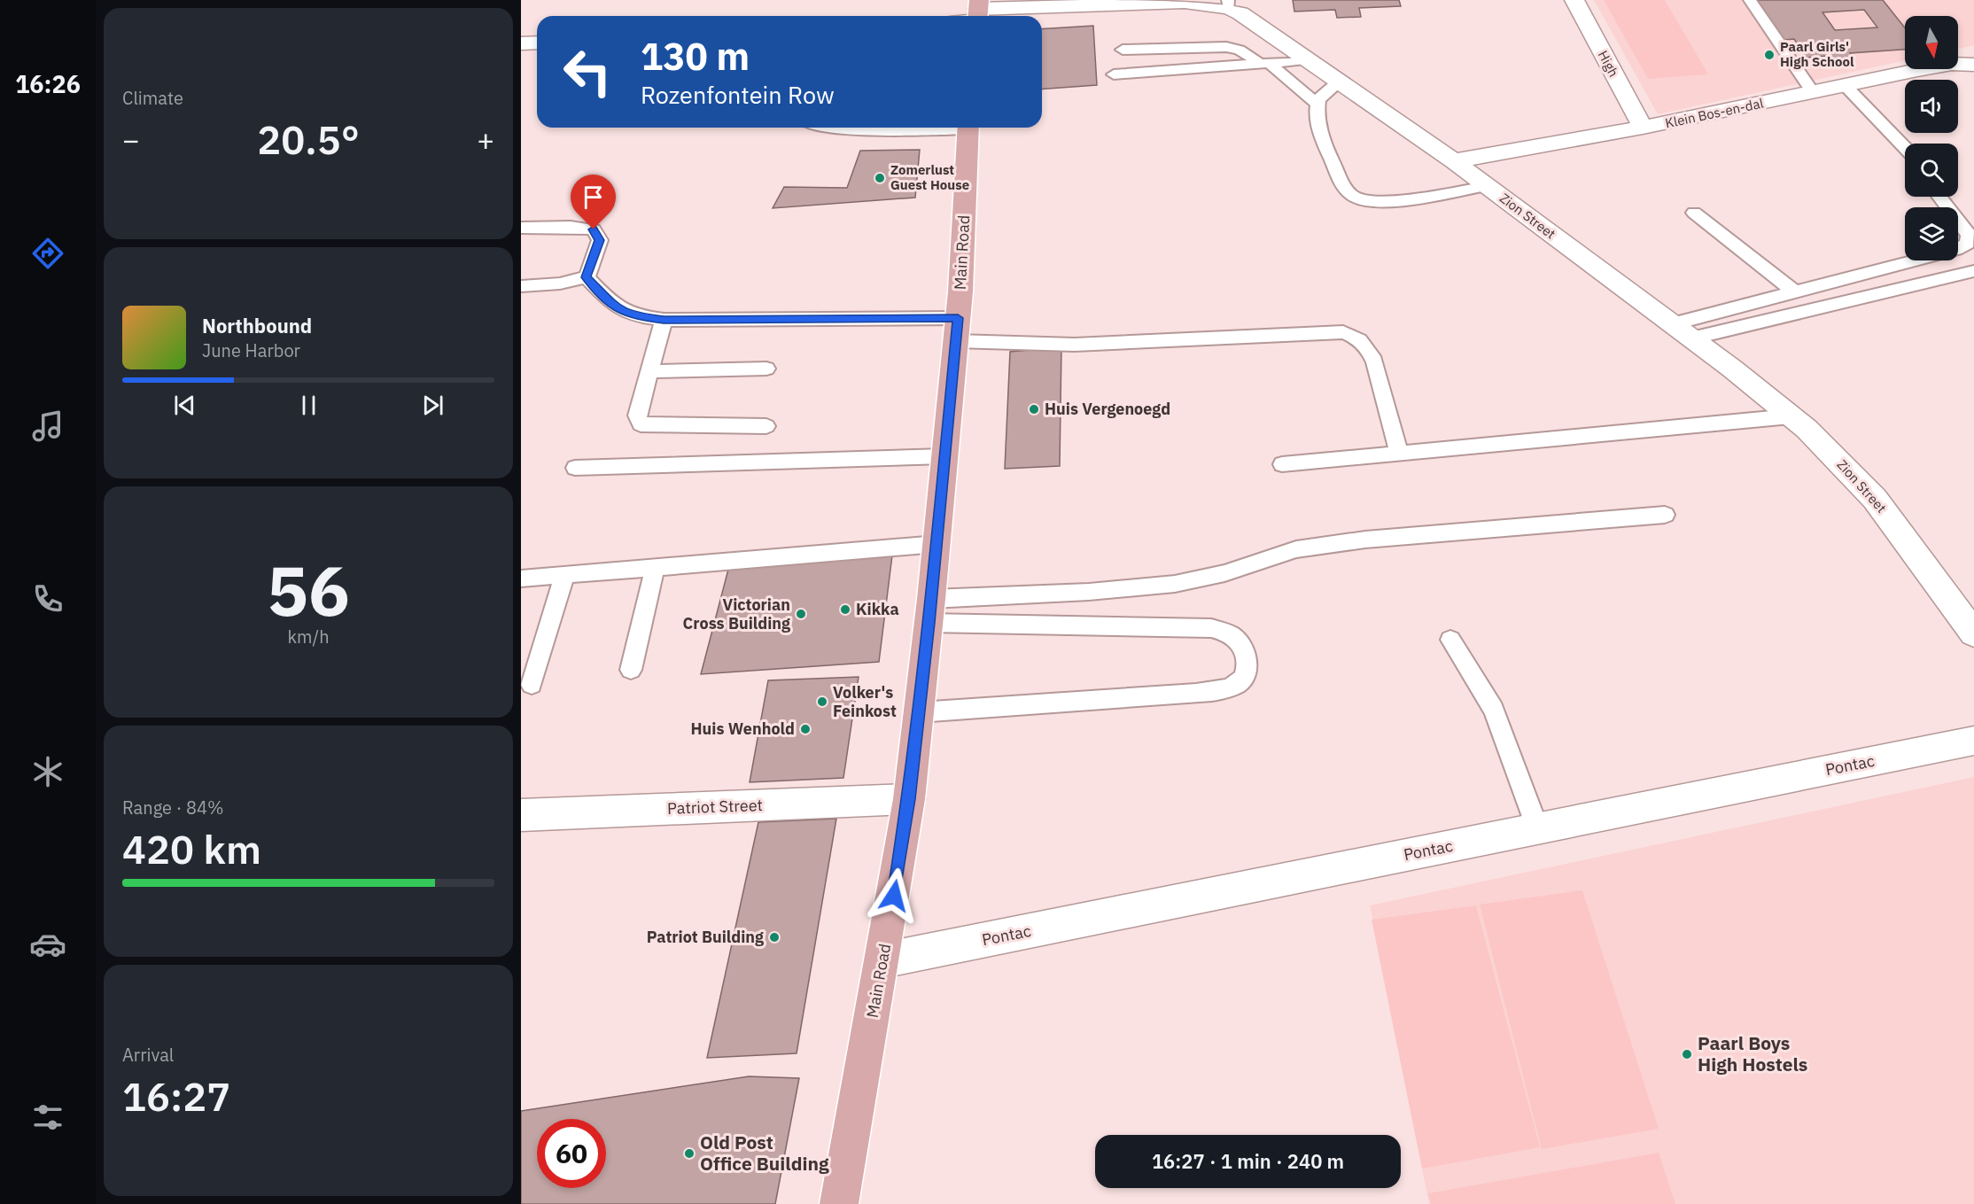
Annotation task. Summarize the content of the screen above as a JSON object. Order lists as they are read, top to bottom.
{
  "streets": {
    "main road": ["Main Road"],
    "street": [
      "High",
      "Klein Bos-en-dal",
      "Zion Street",
      "Pontac",
      "Patriot Street"
    ]
  },
  "crossings": [
    ["High", "Klein Bos-en-dal"],
    ["Klein Bos-en-dal", "Zion Street"],
    ["Main Road", "Pontac"],
    ["Main Road", "Patriot Street"]
  ],
  "places": [
    "Paarl Girls' High School",
    "Zomerlust Guest House",
    "Huis Vergenoegd",
    "Kikka",
    "Victorian Cross Building",
    "Volker's Feinkost",
    "Huis Wenhold",
    "Patriot Building",
    "Paarl Boys High Hostels",
    "Old Post Office Building"
  ],
  "north": "bottom",
  "page": {
    "tabs": "16:26",
    "tile": [
      "Climate",
      ["56", "km/h"],
      ["Range · 84%", "420 km"],
      ["Arrival", "16:27"]
    ],
    "turn": ["130 m", "Rozenfontein Row"],
    "heat": ["−", "20.5°", "+"],
    "song": ["Northbound", "June Harbor"],
    "limit": "60",
    "trip": "16:27 · 1 min · 240 m"
  }
}
